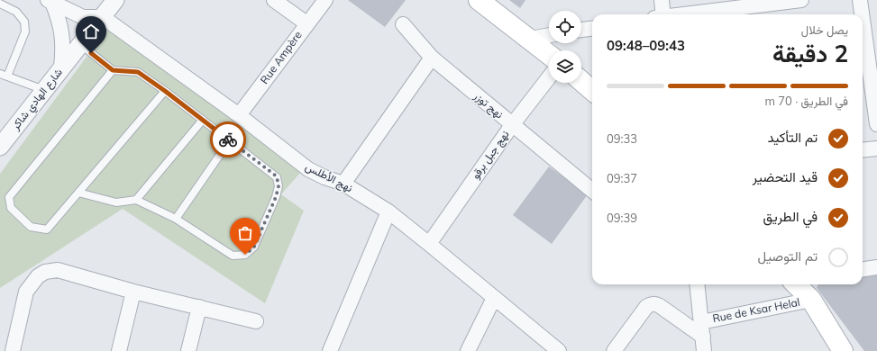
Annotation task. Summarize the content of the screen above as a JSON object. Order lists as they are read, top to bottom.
{
  "streets": {
    "street": [
      "Rue Ampère",
      "شارع الهادي شاكر",
      "نهج توزر",
      "نهج جبل برقو",
      "نهج الأطلس",
      "Rue de Ksar Helal"
    ]
  },
  "crossings": [
    ["Rue Ampère", "نهج الأطلس"],
    ["شارع الهادي شاكر", "نهج الأطلس"],
    ["نهج توزر", "نهج جبل برقو"],
    ["نهج جبل برقو", "نهج الأطلس"]
  ],
  "page": {
    "heading": ["2 دقيقة", "يصل خلال", "09:43–09:48"],
    "bar": "في الطريق · 70 m",
    "list": [
      ["تم التأكيد", "09:33"],
      ["قيد التحضير", "09:37"],
      ["في الطريق", "09:39"],
      "تم التوصيل"
    ]
  }
}
